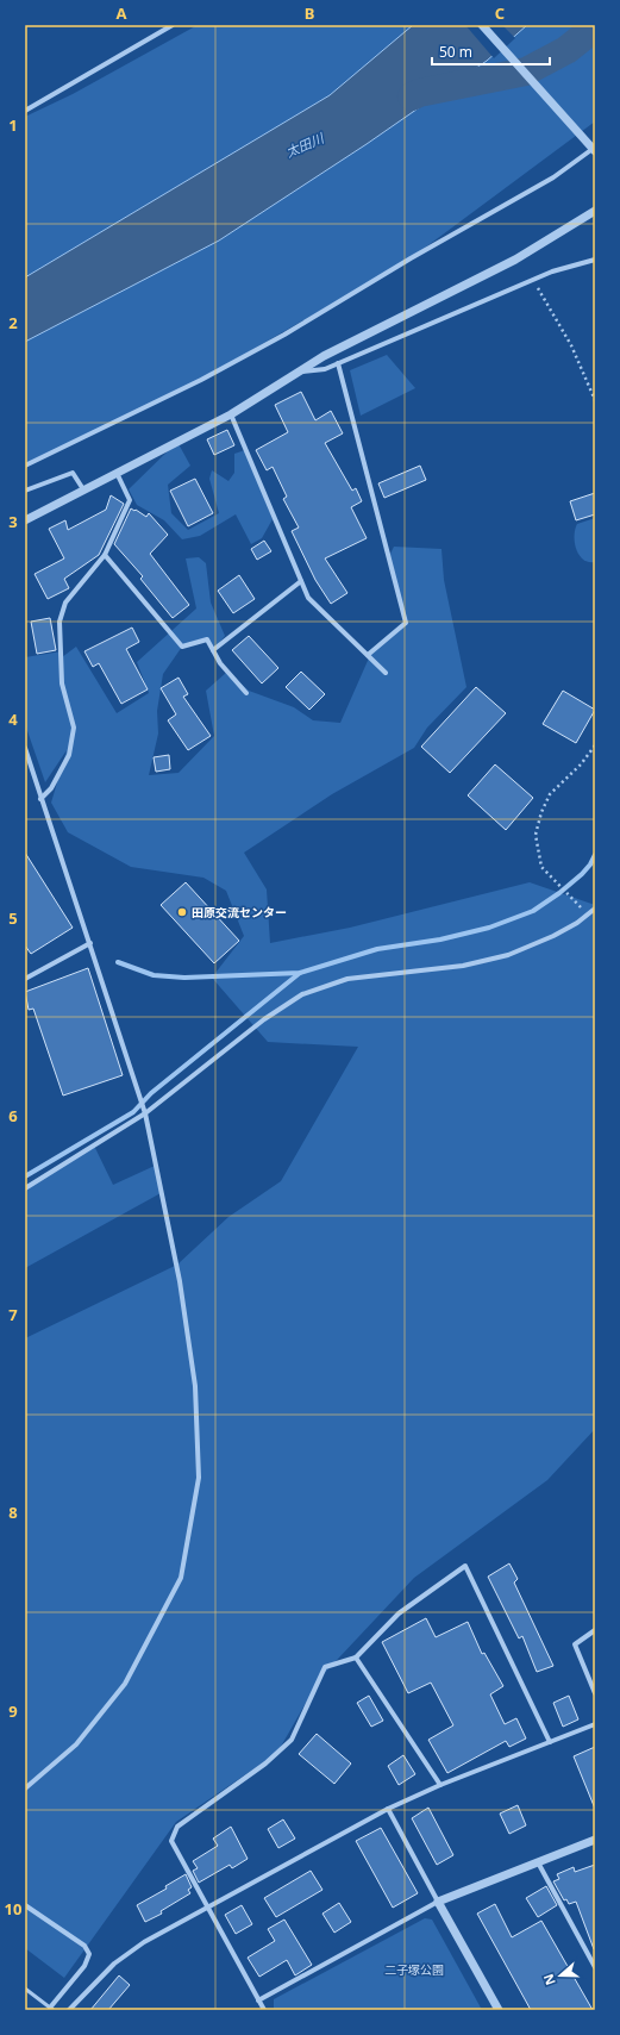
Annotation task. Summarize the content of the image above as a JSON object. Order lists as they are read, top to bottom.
{
  "water": ["太田川"],
  "parks": ["二子塚公園"],
  "places": ["田原交流センター"],
  "scale_bar": "50 m",
  "north": "left",
  "grid": {
    "columns": ["A", "B", "C"],
    "rows": [
      "1",
      "2",
      "3",
      "4",
      "5",
      "6",
      "7",
      "8",
      "9",
      "10"
    ]
  }
}
